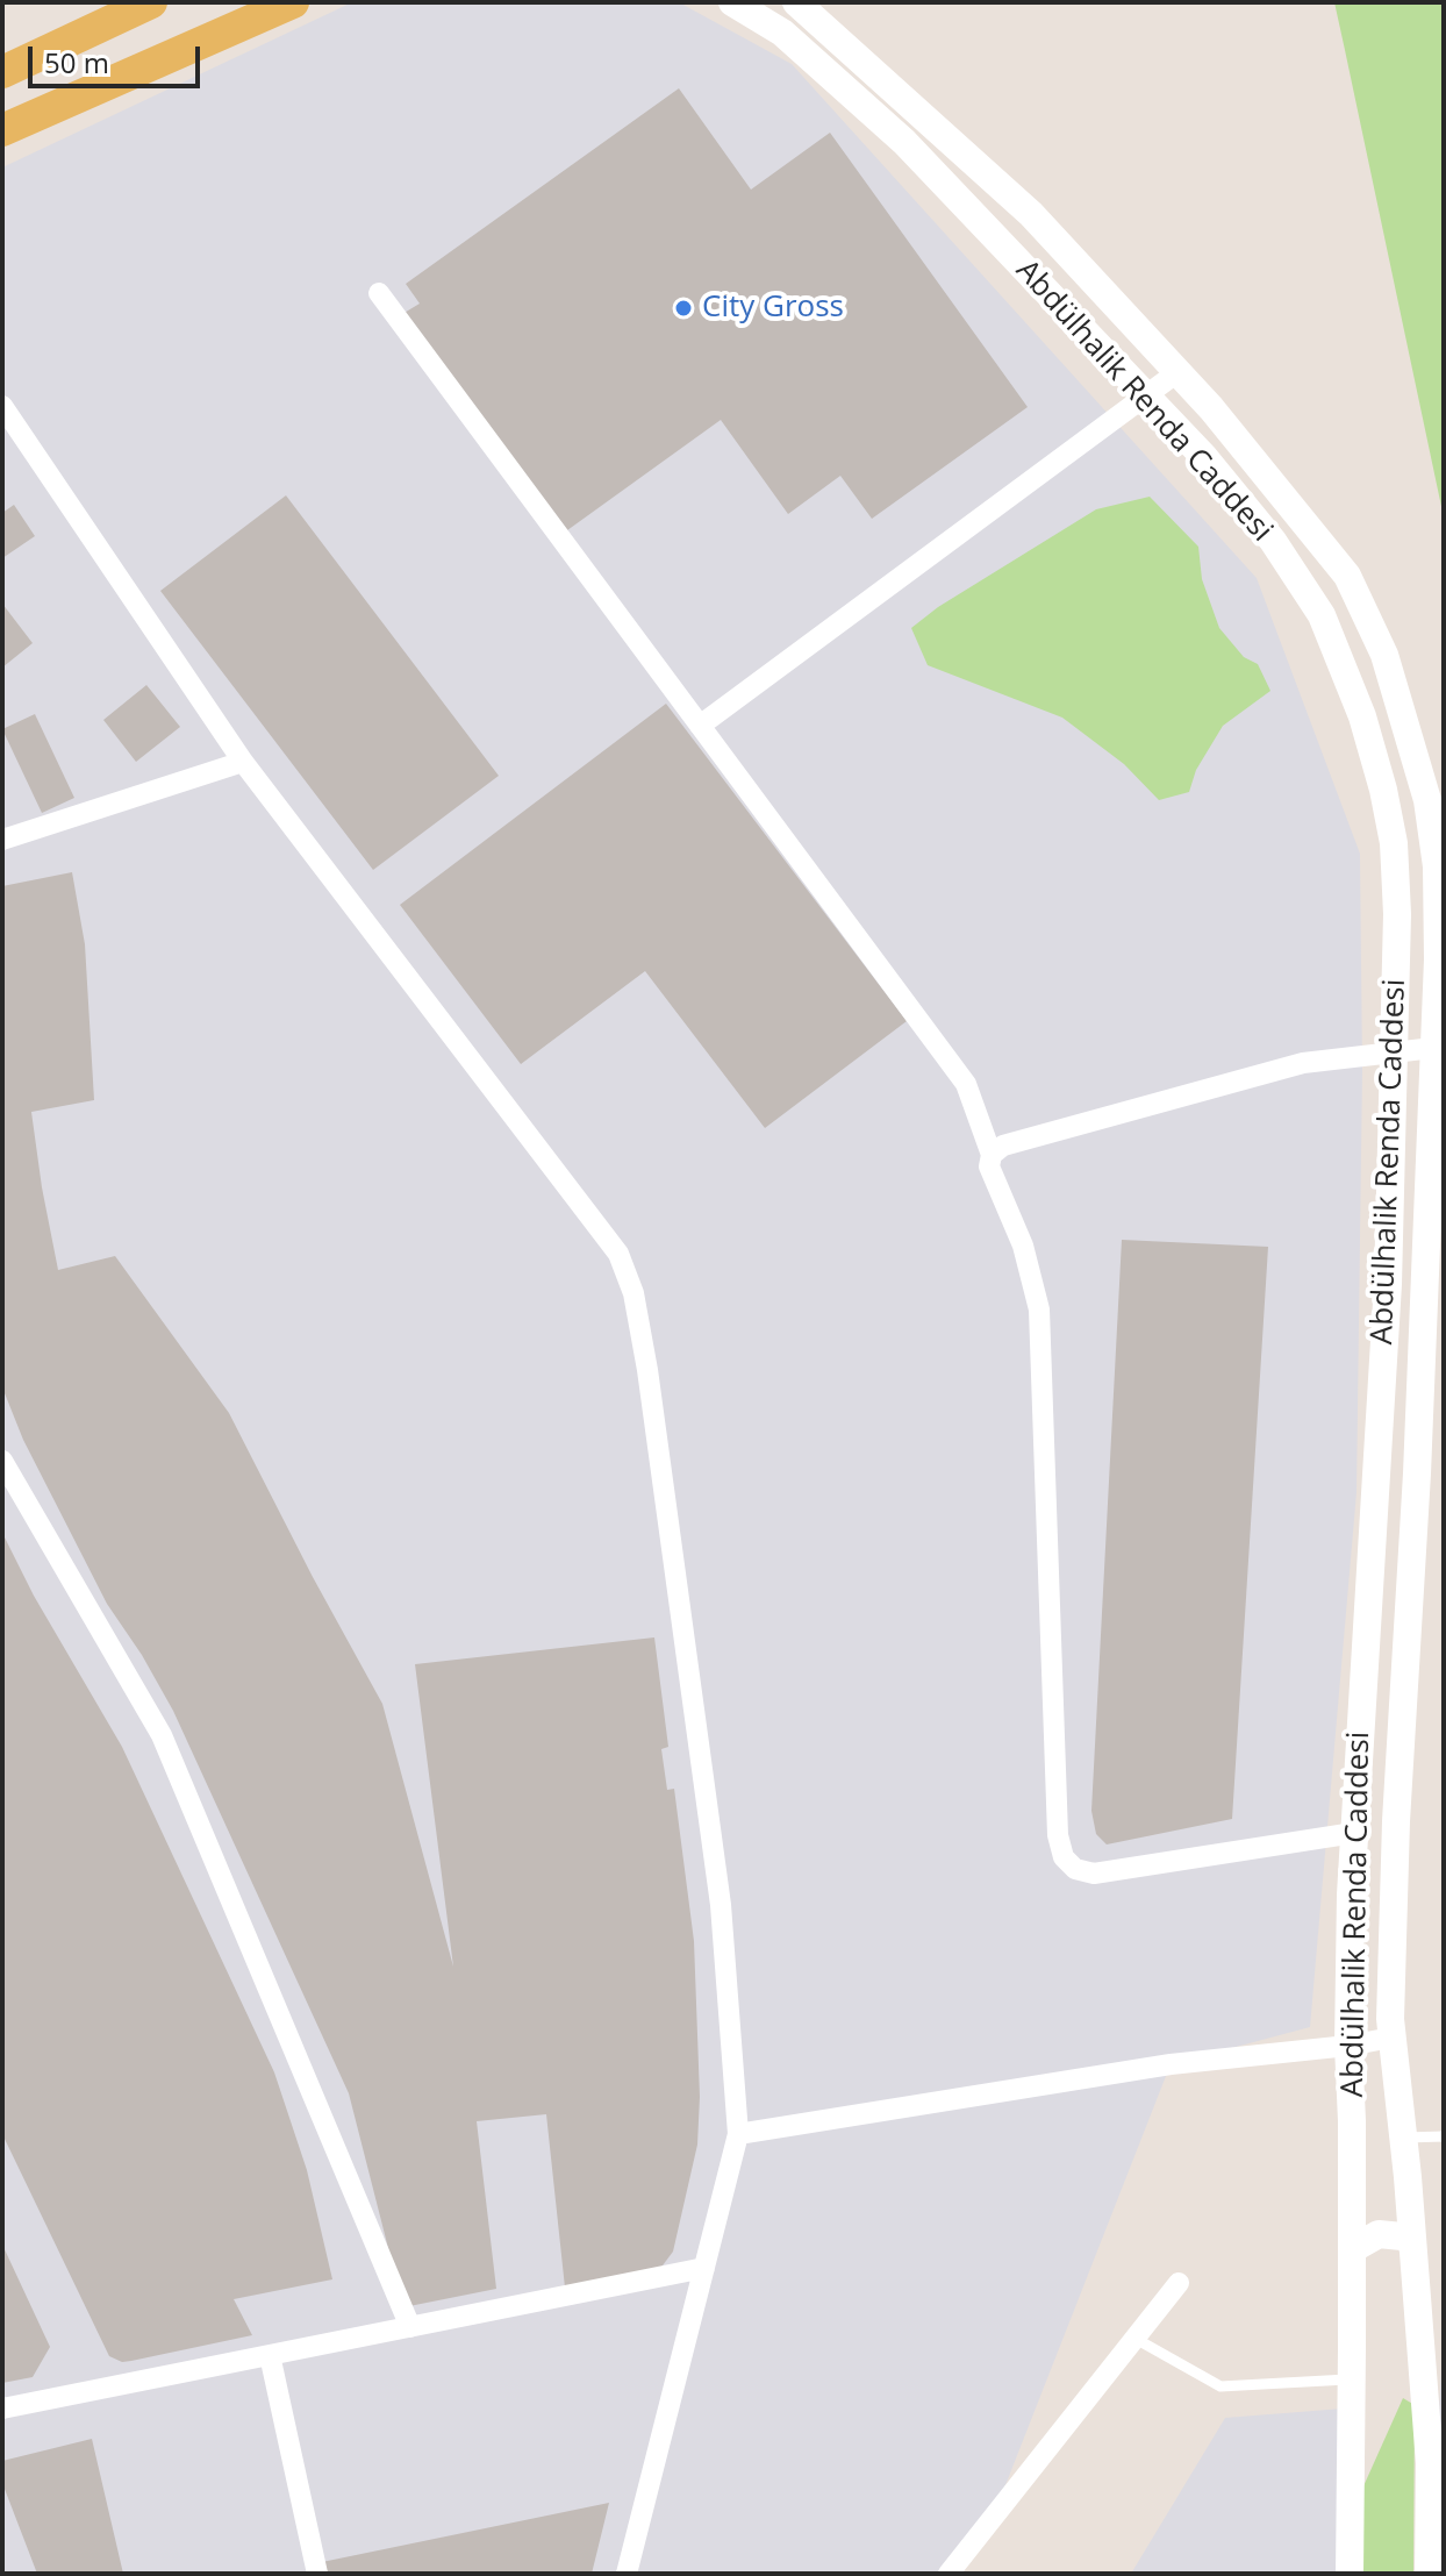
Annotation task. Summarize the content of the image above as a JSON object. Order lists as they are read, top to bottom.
{
  "streets": {
    "main road": ["Abdülhalik Renda Caddesi"]
  },
  "places": ["City Gross"],
  "scale_bar": "50 m"
}
